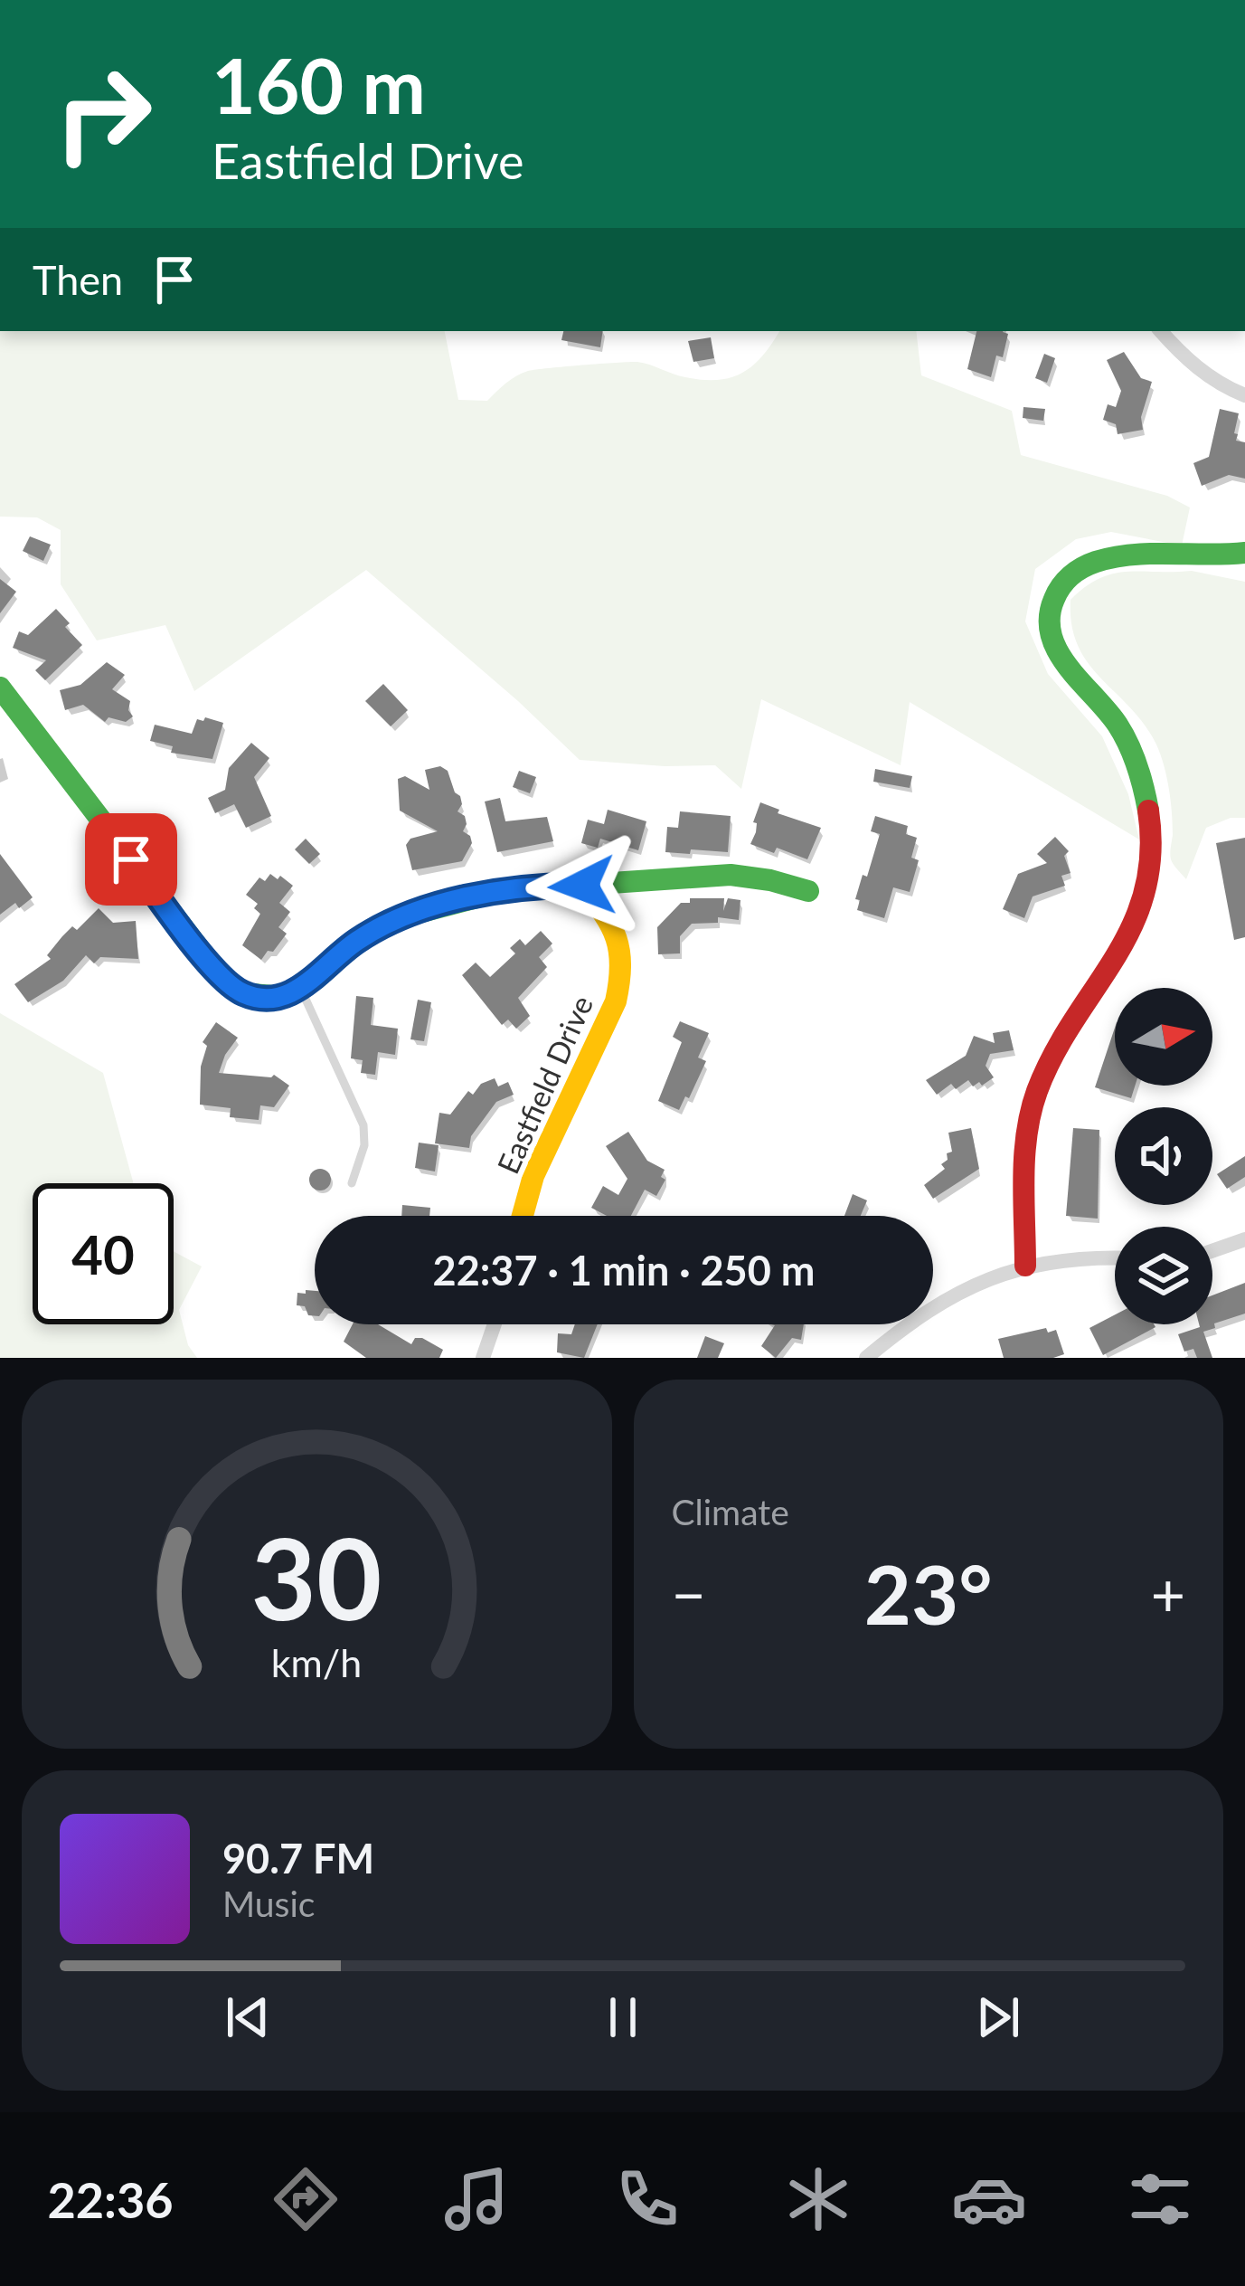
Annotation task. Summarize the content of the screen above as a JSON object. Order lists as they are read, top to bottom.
{
  "streets": {
    "street": ["Eastfield Drive"]
  },
  "north": "right",
  "page": {
    "turn": ["160 m", "Eastfield Drive"],
    "then": "Then",
    "limit": "40",
    "trip": "22:37 · 1 min · 250 m",
    "tile": "Climate",
    "heat": ["−", "23°", "+"],
    "song": ["90.7 FM", "Music"],
    "tabs": "22:36",
    "gauge": ["30", "km/h"]
  }
}
